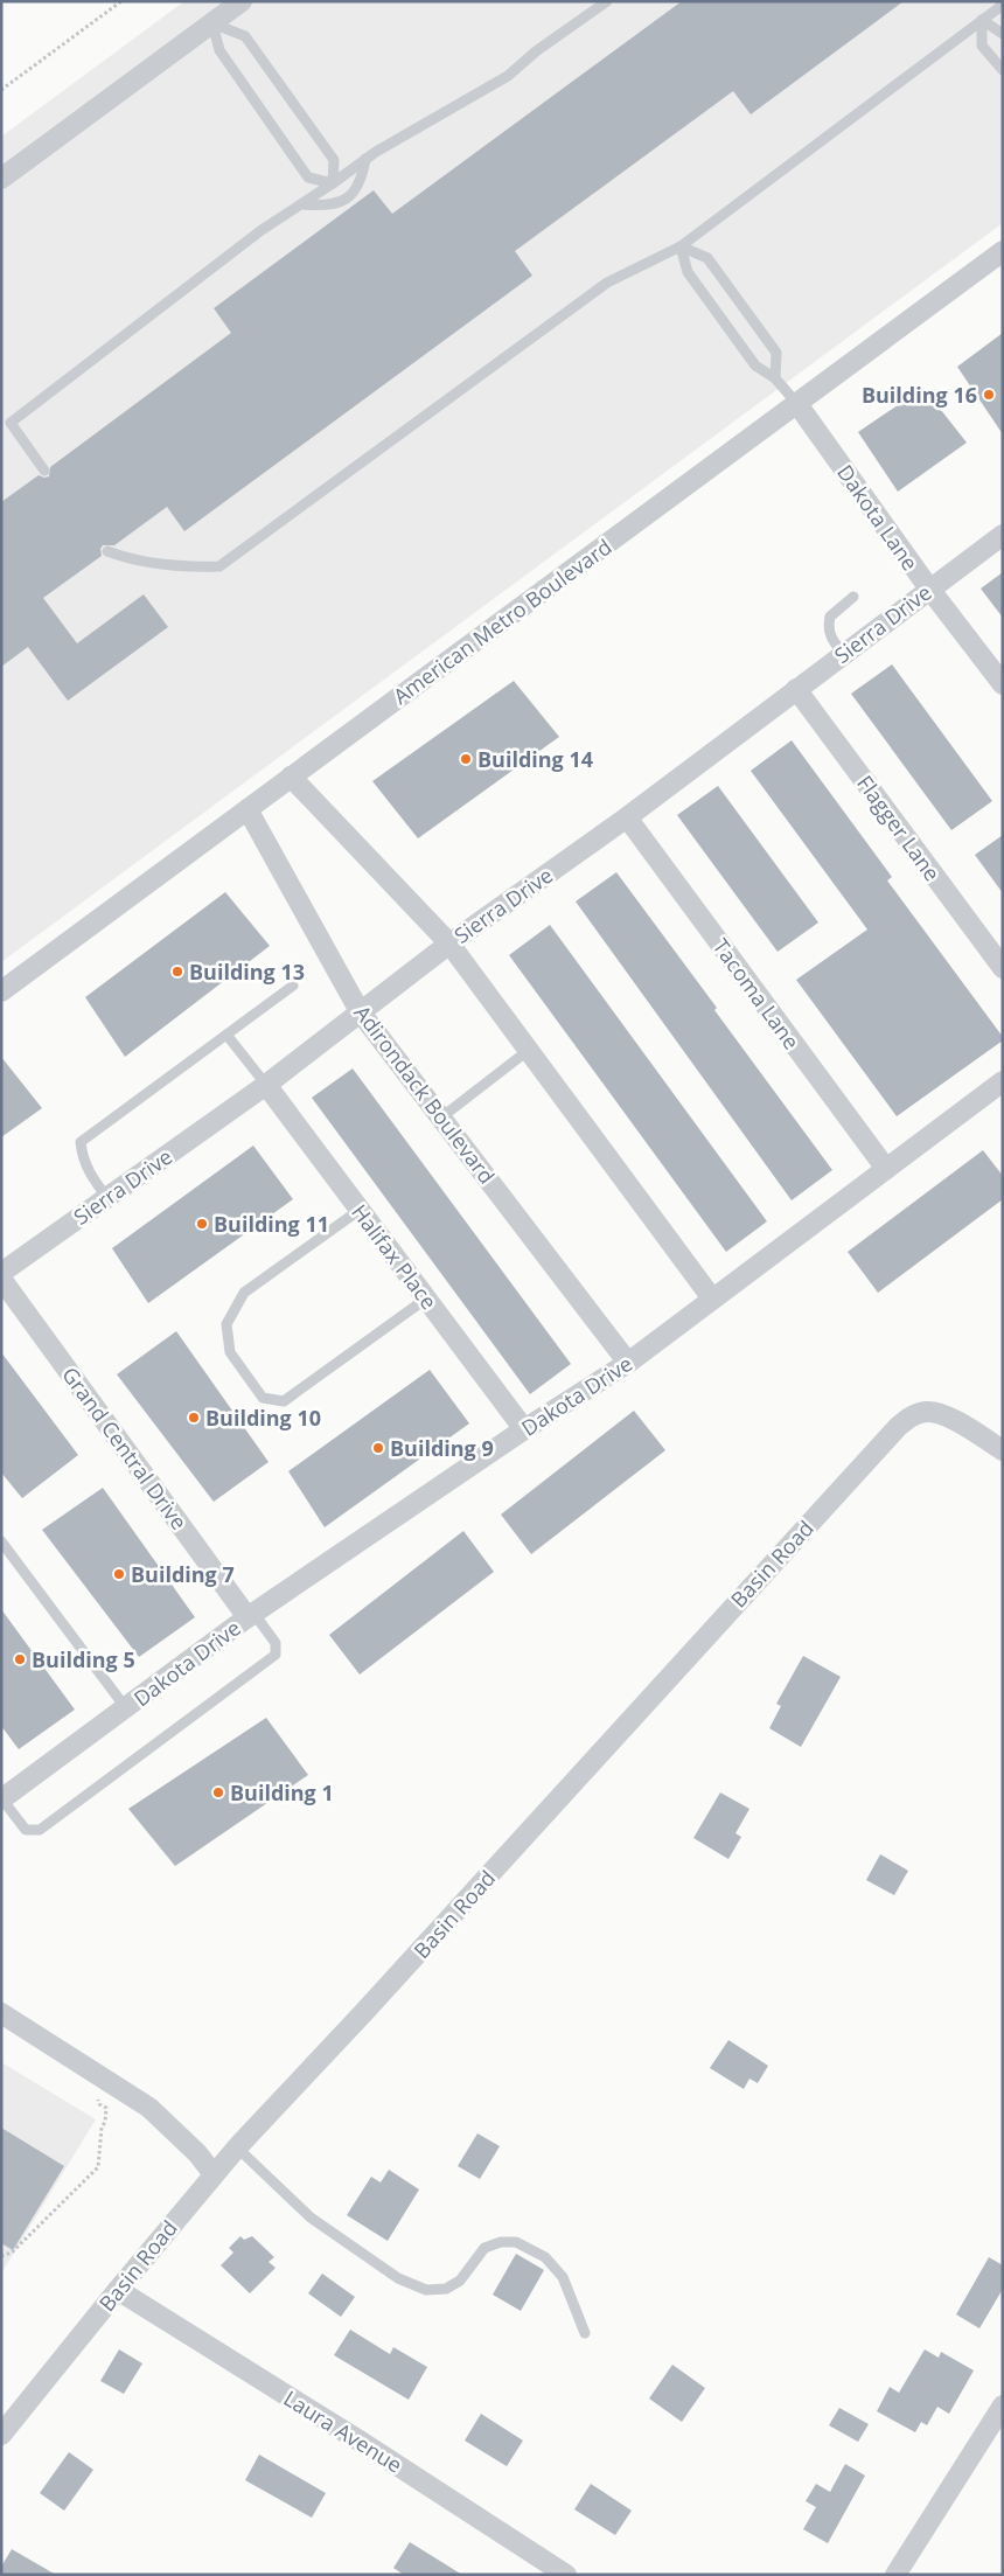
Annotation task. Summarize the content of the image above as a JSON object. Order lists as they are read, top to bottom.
{
  "streets": {
    "street": [
      "Dakota Lane",
      "American Metro Boulevard",
      "Sierra Drive",
      "Flagger Lane",
      "Tacoma Lane",
      "Adirondack Boulevard",
      "Halifax Place",
      "Dakota Drive",
      "Grand Central Drive",
      "Basin Road",
      "Laura Avenue"
    ]
  },
  "crossings": [
    ["Dakota Lane", "American Metro Boulevard"],
    ["Dakota Lane", "Sierra Drive"],
    ["American Metro Boulevard", "Adirondack Boulevard"],
    ["Sierra Drive", "Flagger Lane"],
    ["Sierra Drive", "Tacoma Lane"],
    ["Sierra Drive", "Adirondack Boulevard"],
    ["Sierra Drive", "Halifax Place"],
    ["Tacoma Lane", "Dakota Drive"],
    ["Adirondack Boulevard", "Dakota Drive"],
    ["Halifax Place", "Dakota Drive"],
    ["Dakota Drive", "Grand Central Drive"],
    ["Basin Road", "Laura Avenue"]
  ],
  "places": [
    "Building 16",
    "Building 14",
    "Building 13",
    "Building 11",
    "Building 10",
    "Building 9",
    "Building 7",
    "Building 5",
    "Building 1"
  ]
}
